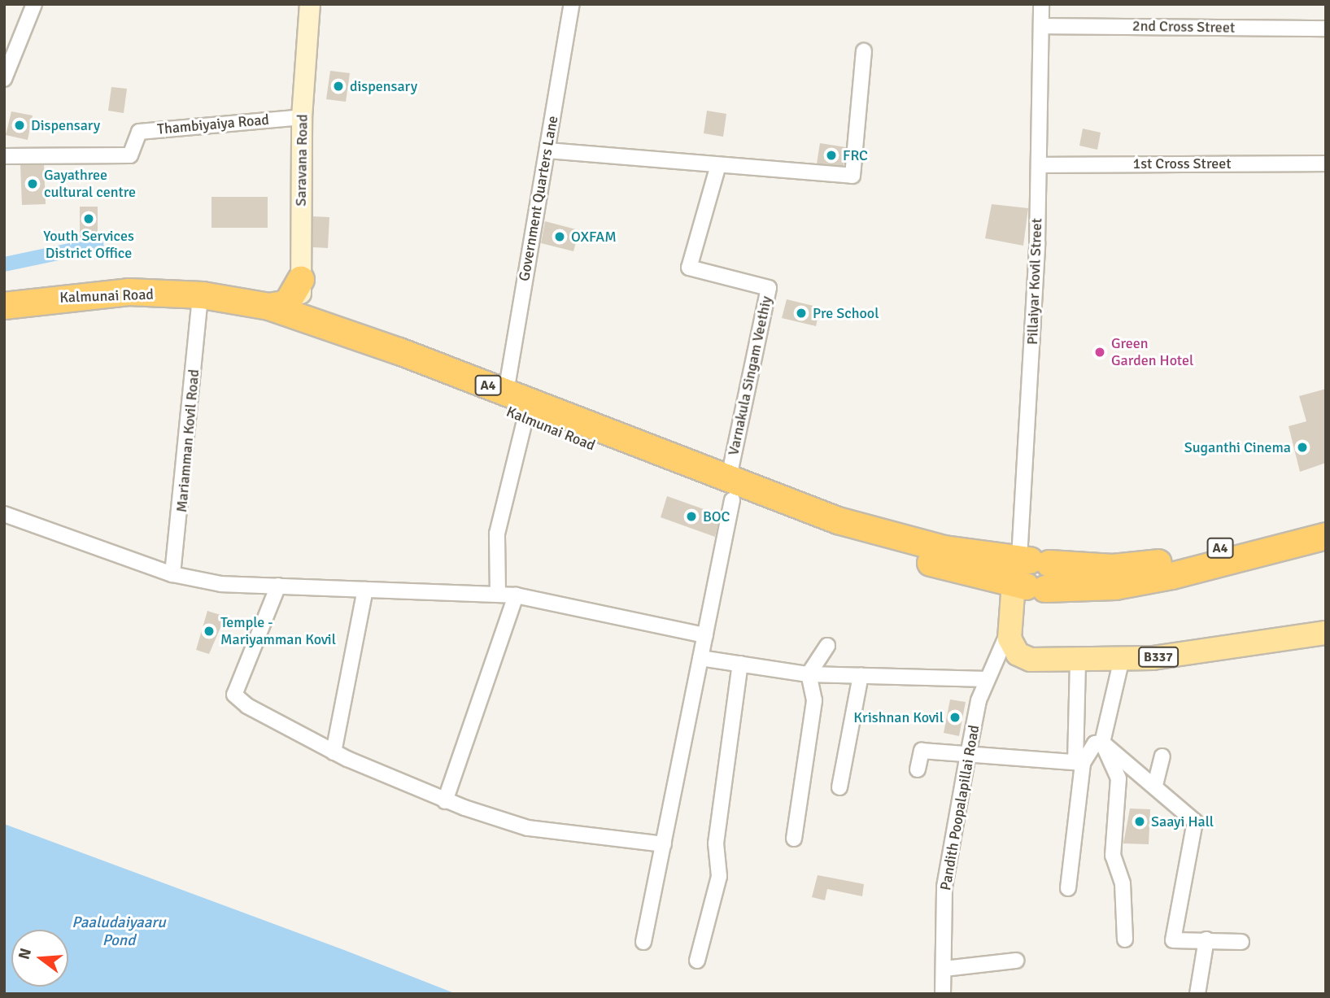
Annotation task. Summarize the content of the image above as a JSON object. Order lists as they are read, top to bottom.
{
  "streets": {
    "highway": ["Kalmunai Road", "A4"],
    "main road": ["B337"],
    "street": [
      "2nd Cross Street",
      "Thambiyaiya Road",
      "Saravana Road",
      "1st Cross Street",
      "Government Quarters Lane",
      "Pillaiyar Kovil Street",
      "Varnakula Singam Veethiy",
      "Mariamman Kovil Road",
      "Pandith Poopalapillai Road"
    ]
  },
  "crossings": [
    ["2nd Cross Street", "Pillaiyar Kovil Street"],
    ["Thambiyaiya Road", "Saravana Road"],
    ["Saravana Road", "Kalmunai Road"],
    ["1st Cross Street", "Pillaiyar Kovil Street"],
    ["Government Quarters Lane", "Kalmunai Road"],
    ["Pillaiyar Kovil Street", "Kalmunai Road"],
    ["Pillaiyar Kovil Street", "A4"],
    ["Kalmunai Road", "Varnakula Singam Veethiy"],
    ["Kalmunai Road", "A4"],
    ["Kalmunai Road", "Mariamman Kovil Road"],
    ["Kalmunai Road", "B337"],
    ["A4", "B337"],
    ["B337", "Pandith Poopalapillai Road"]
  ],
  "water": ["Paaludaiyaaru Pond"],
  "places": [
    "dispensary",
    "Dispensary",
    "FRC",
    "Gayathree cultural centre",
    "Youth Services District Office",
    "OXFAM",
    "Pre School",
    "Green Garden Hotel",
    "Suganthi Cinema",
    "BOC",
    "Temple - Mariyamman Kovil",
    "Krishnan Kovil",
    "Saayi Hall"
  ],
  "north": "left"
}
